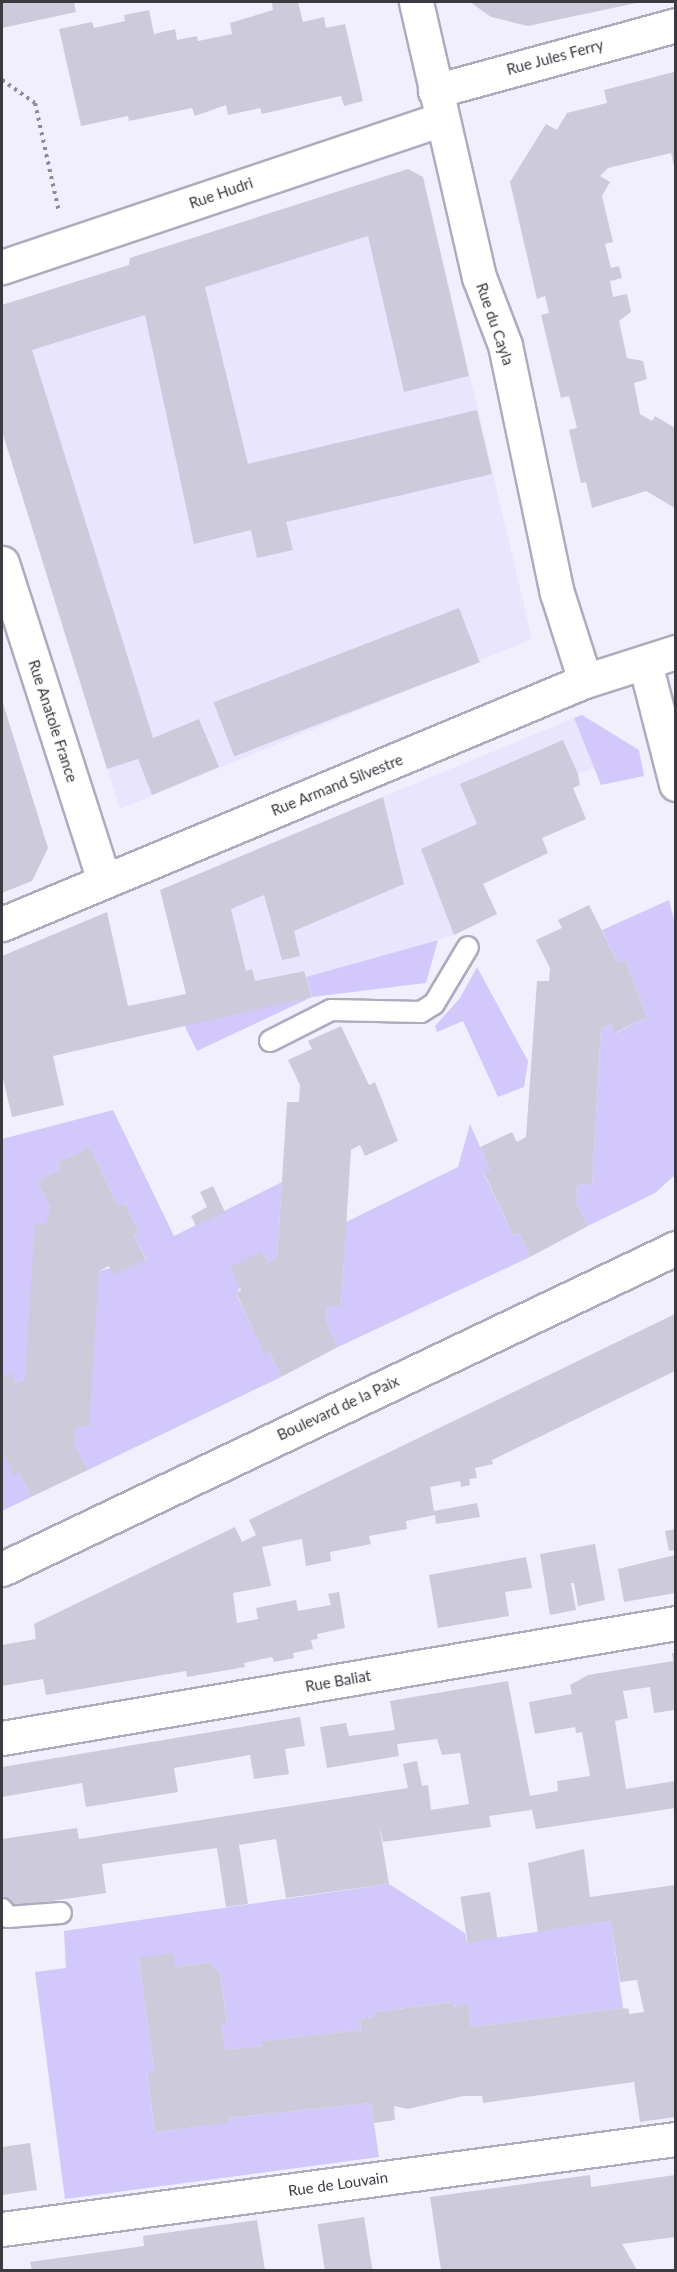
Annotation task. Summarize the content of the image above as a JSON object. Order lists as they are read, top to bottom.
{
  "streets": {
    "street": [
      "Rue Jules Ferry",
      "Rue Hudri",
      "Rue du Cayla",
      "Rue Anatole France",
      "Rue Armand Silvestre",
      "Boulevard de la Paix",
      "Rue Baliat",
      "Rue de Louvain"
    ]
  },
  "crossings": [
    ["Rue Jules Ferry", "Rue Hudri"],
    ["Rue Jules Ferry", "Rue du Cayla"],
    ["Rue Hudri", "Rue du Cayla"],
    ["Rue du Cayla", "Rue Armand Silvestre"],
    ["Rue Anatole France", "Rue Armand Silvestre"]
  ]
}
